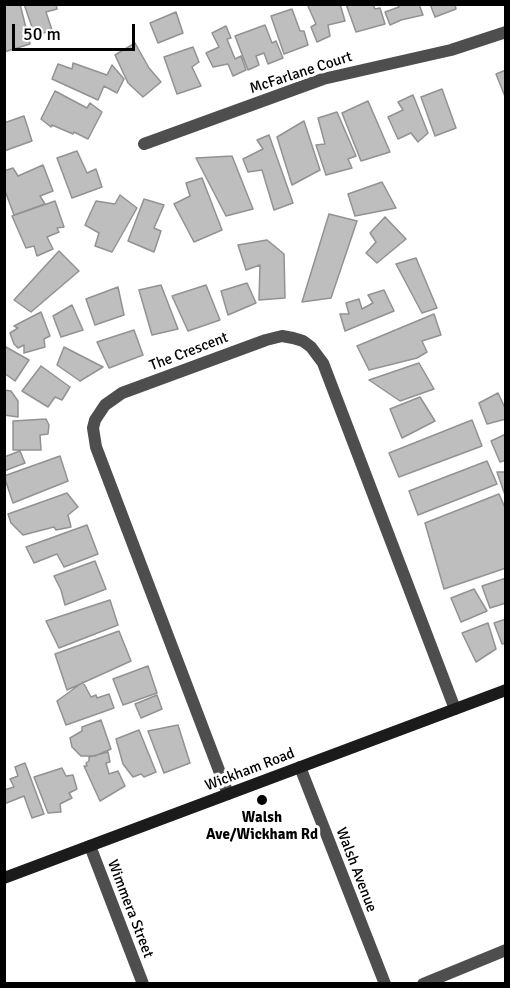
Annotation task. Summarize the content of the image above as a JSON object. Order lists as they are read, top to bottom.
{
  "streets": {
    "main road": ["Wickham Road"],
    "street": [
      "McFarlane Court",
      "The Crescent",
      "Walsh Avenue",
      "Wimmera Street"
    ]
  },
  "crossings": [
    ["The Crescent", "Wickham Road"],
    ["Wickham Road", "Walsh Avenue"],
    ["Wickham Road", "Wimmera Street"]
  ],
  "places": ["Walsh Ave/Wickham Rd"],
  "scale_bar": "50 m"
}
